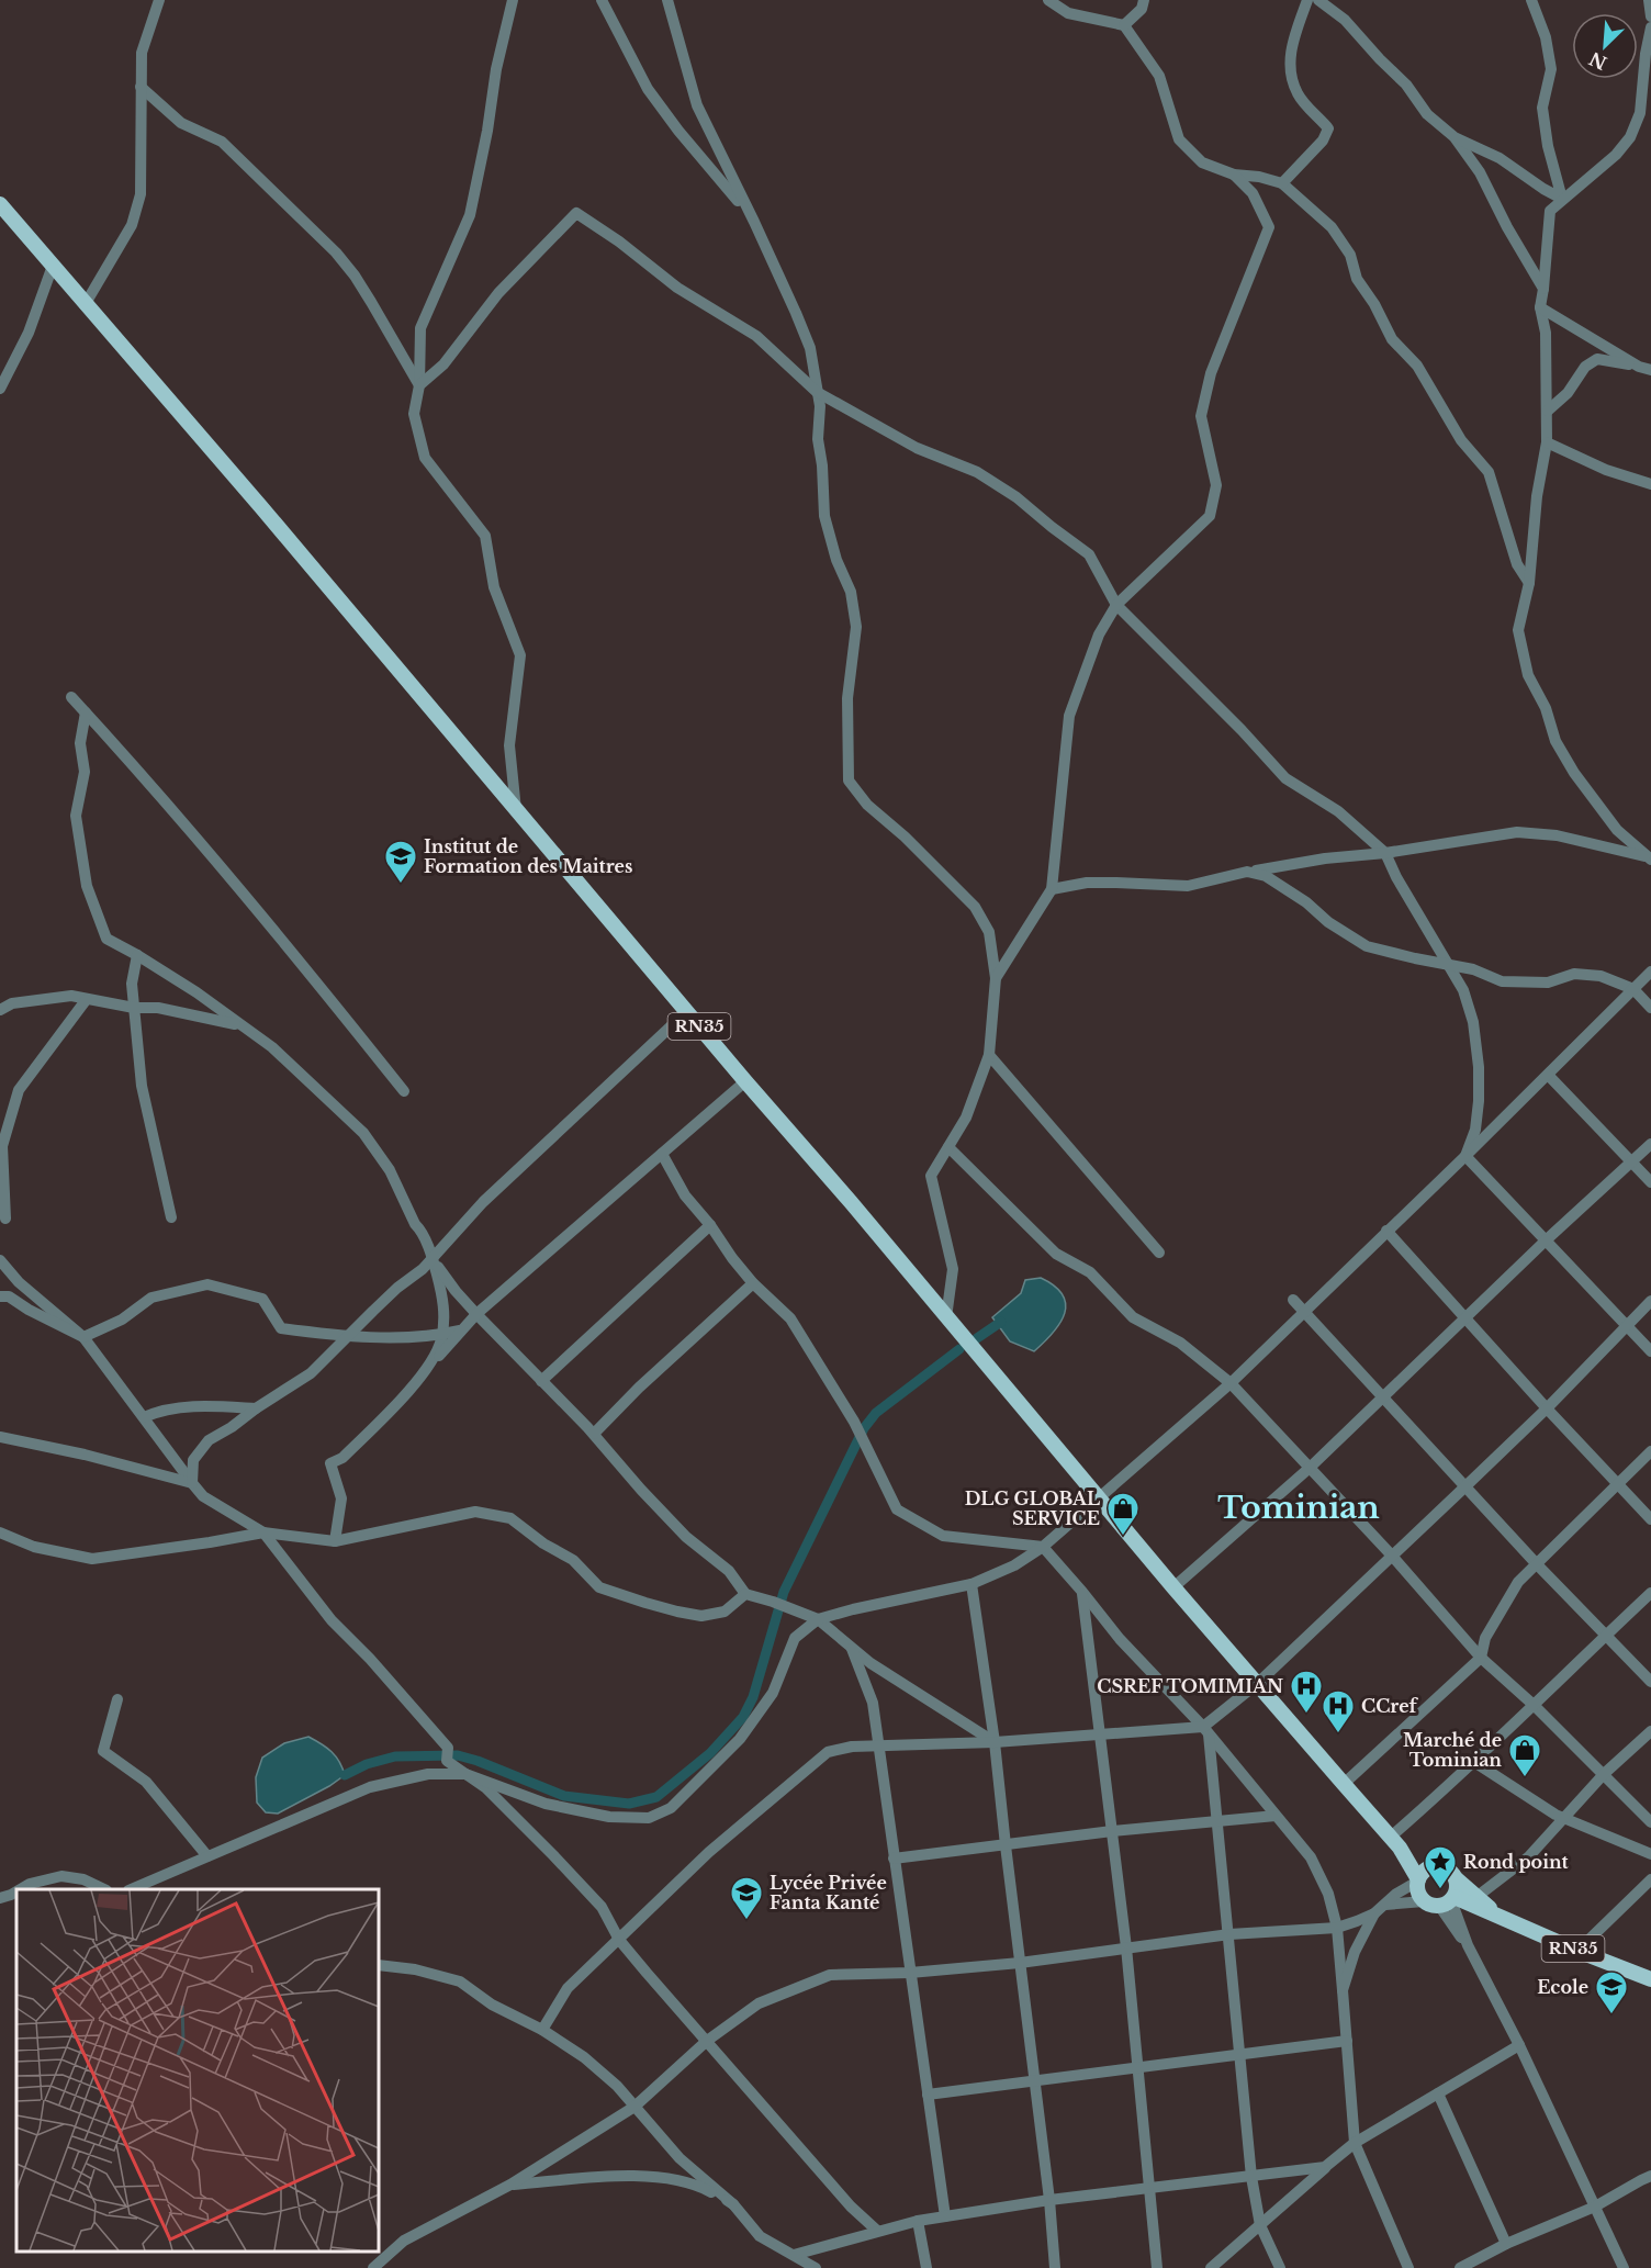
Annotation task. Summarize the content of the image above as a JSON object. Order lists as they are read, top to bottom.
{
  "streets": {
    "main road": ["RN35"]
  },
  "districts": ["Tominian"],
  "places": {
    "school or university": ["Institut de Formation des Maitres", "Lycée Privée Fanta Kanté", "Ecole"],
    "shop": ["DLG GLOBAL SERVICE", "Marché de Tominian"],
    "hospital": ["CSREF TOMIMIAN", "CCref"],
    "place": ["Rond point"]
  },
  "north": "bottom left"
}
